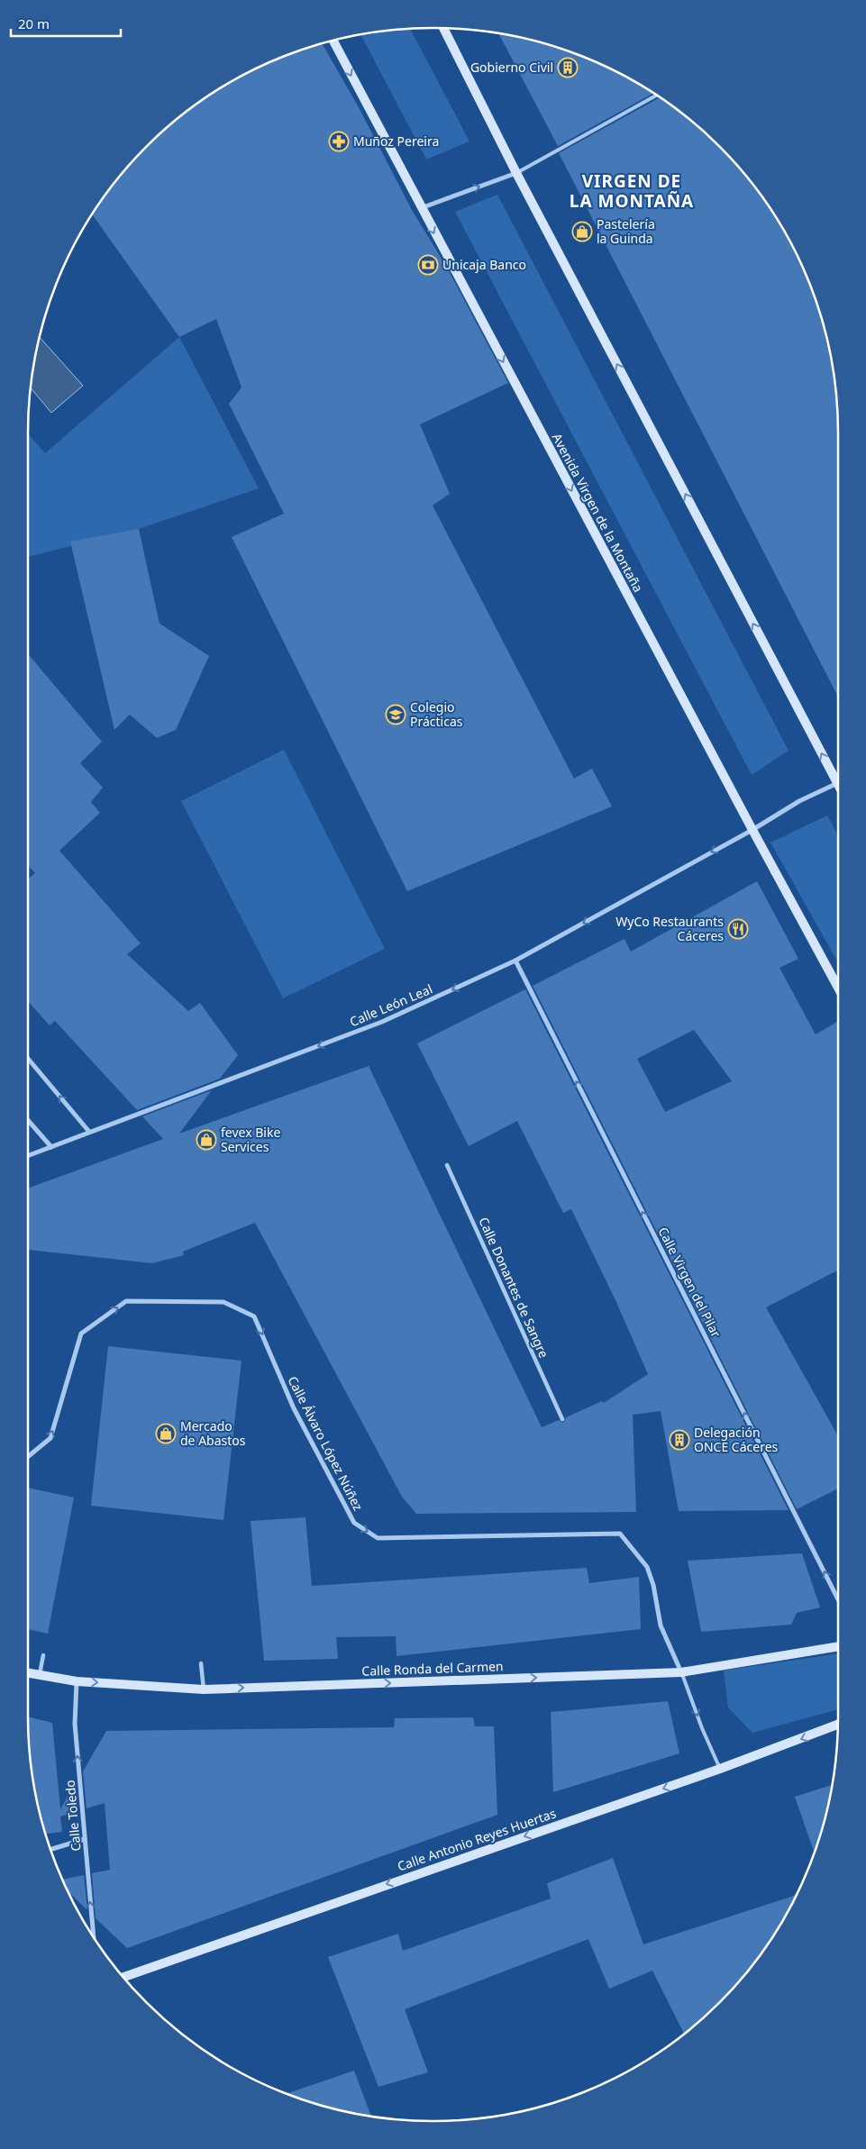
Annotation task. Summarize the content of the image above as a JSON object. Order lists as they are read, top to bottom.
{
  "streets": {
    "main road": ["Avenida Virgen de la Montaña", "Calle Ronda del Carmen", "Calle Antonio Reyes Huertas"],
    "street": [
      "Calle León Leal",
      "Calle Virgen del Pilar",
      "Calle Donantes de Sangre",
      "Calle Álvaro López Núñez",
      "Calle Toledo"
    ]
  },
  "crossings": [
    ["Avenida Virgen de la Montaña", "Calle León Leal"],
    ["Calle León Leal", "Calle Virgen del Pilar"],
    ["Calle Álvaro López Núñez", "Calle Ronda del Carmen"],
    ["Calle Ronda del Carmen", "Calle Toledo"]
  ],
  "one_way": [
    "Avenida Virgen de la Montaña",
    "Calle León Leal",
    "Calle Virgen del Pilar",
    "Calle Ronda del Carmen",
    "Calle Toledo",
    "Calle Antonio Reyes Huertas"
  ],
  "districts": ["VIRGEN DE LA MONTAÑA"],
  "places": {
    "building": ["Gobierno Civil", "Delegación ONCE Cáceres"],
    "pharmacy": ["Muñoz Pereira"],
    "shop": ["Pastelería la Guinda", "fevex Bike Services", "Mercado de Abastos"],
    "bank": ["Unicaja Banco"],
    "school or university": ["Colegio Prácticas"],
    "restaurant": ["WyCo Restaurants Cáceres"]
  },
  "scale_bar": "20 m"
}
